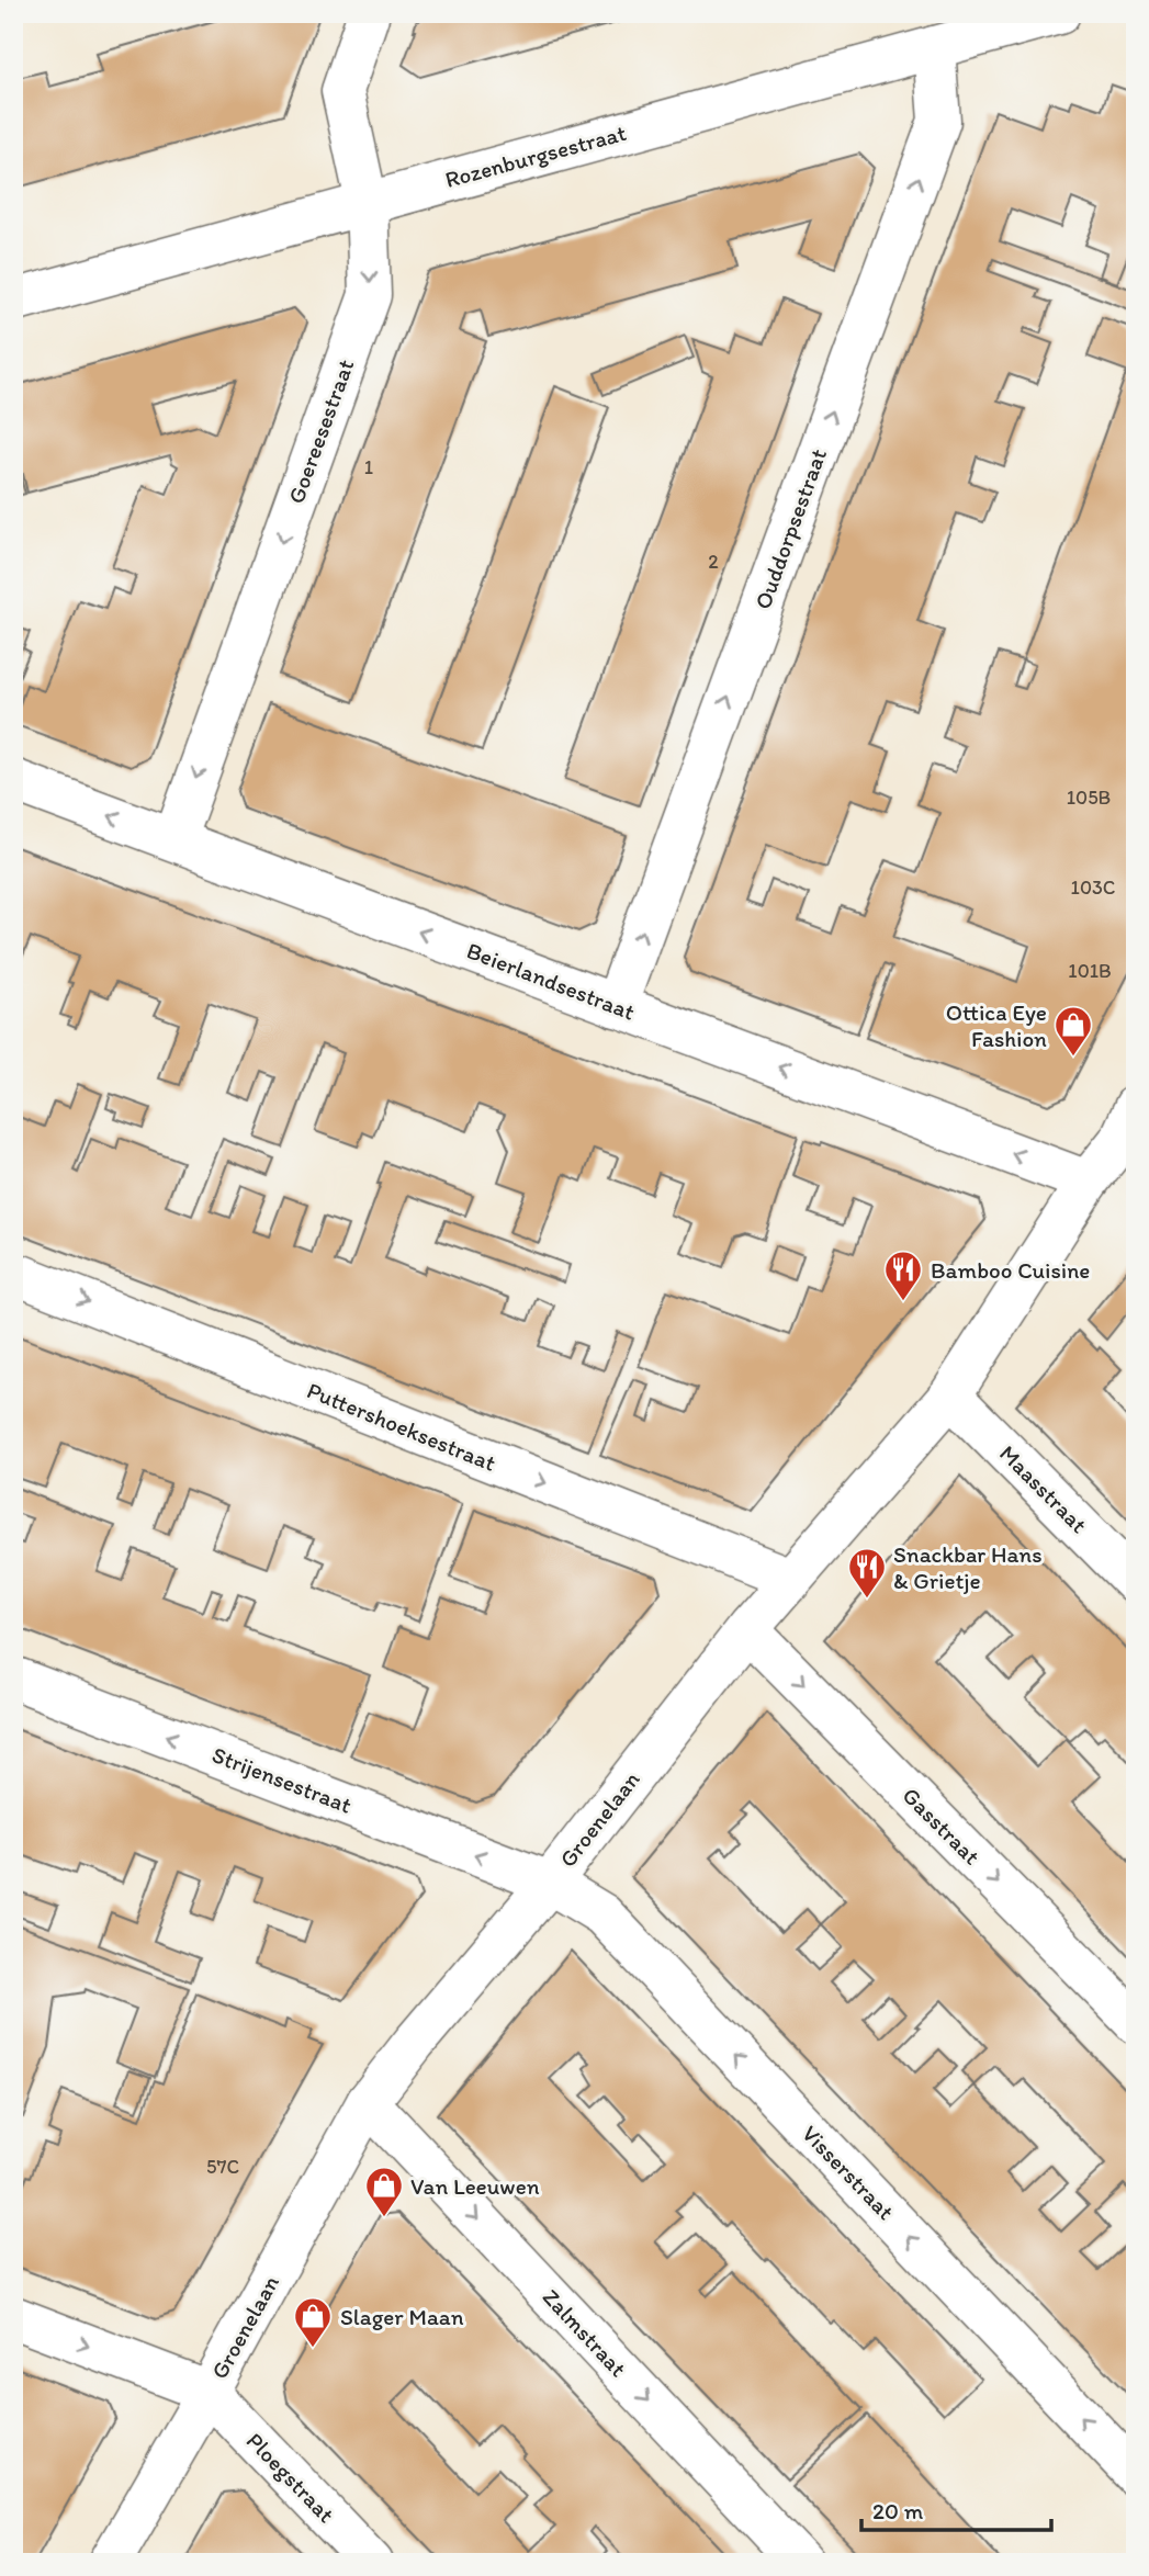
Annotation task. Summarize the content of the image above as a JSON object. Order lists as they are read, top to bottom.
{
  "streets": {
    "street": [
      "Rozenburgsestraat",
      "Goereesestraat",
      "Ouddorpsestraat",
      "Beierlandsestraat",
      "Puttershoeksestraat",
      "Maasstraat",
      "Strijensestraat",
      "Groenelaan",
      "Gasstraat",
      "Visserstraat",
      "Zalmstraat",
      "Ploegstraat"
    ]
  },
  "crossings": [
    ["Rozenburgsestraat", "Goereesestraat"],
    ["Rozenburgsestraat", "Ouddorpsestraat"],
    ["Goereesestraat", "Beierlandsestraat"],
    ["Ouddorpsestraat", "Beierlandsestraat"],
    ["Beierlandsestraat", "Groenelaan"],
    ["Puttershoeksestraat", "Groenelaan"],
    ["Maasstraat", "Groenelaan"],
    ["Strijensestraat", "Groenelaan"],
    ["Strijensestraat", "Visserstraat"],
    ["Groenelaan", "Gasstraat"],
    ["Groenelaan", "Visserstraat"],
    ["Groenelaan", "Zalmstraat"],
    ["Groenelaan", "Ploegstraat"]
  ],
  "one_way": [
    "Goereesestraat",
    "Ouddorpsestraat",
    "Beierlandsestraat",
    "Puttershoeksestraat",
    "Strijensestraat",
    "Gasstraat",
    "Visserstraat",
    "Zalmstraat"
  ],
  "places": {
    "shop": ["Ottica Eye Fashion", "Van Leeuwen", "Slager Maan"],
    "restaurant": ["Bamboo Cuisine", "Snackbar Hans & Grietje"]
  },
  "house_numbers": [
    "1",
    "2",
    "105B",
    "103C",
    "101B",
    "57C"
  ],
  "scale_bar": "20 m"
}
